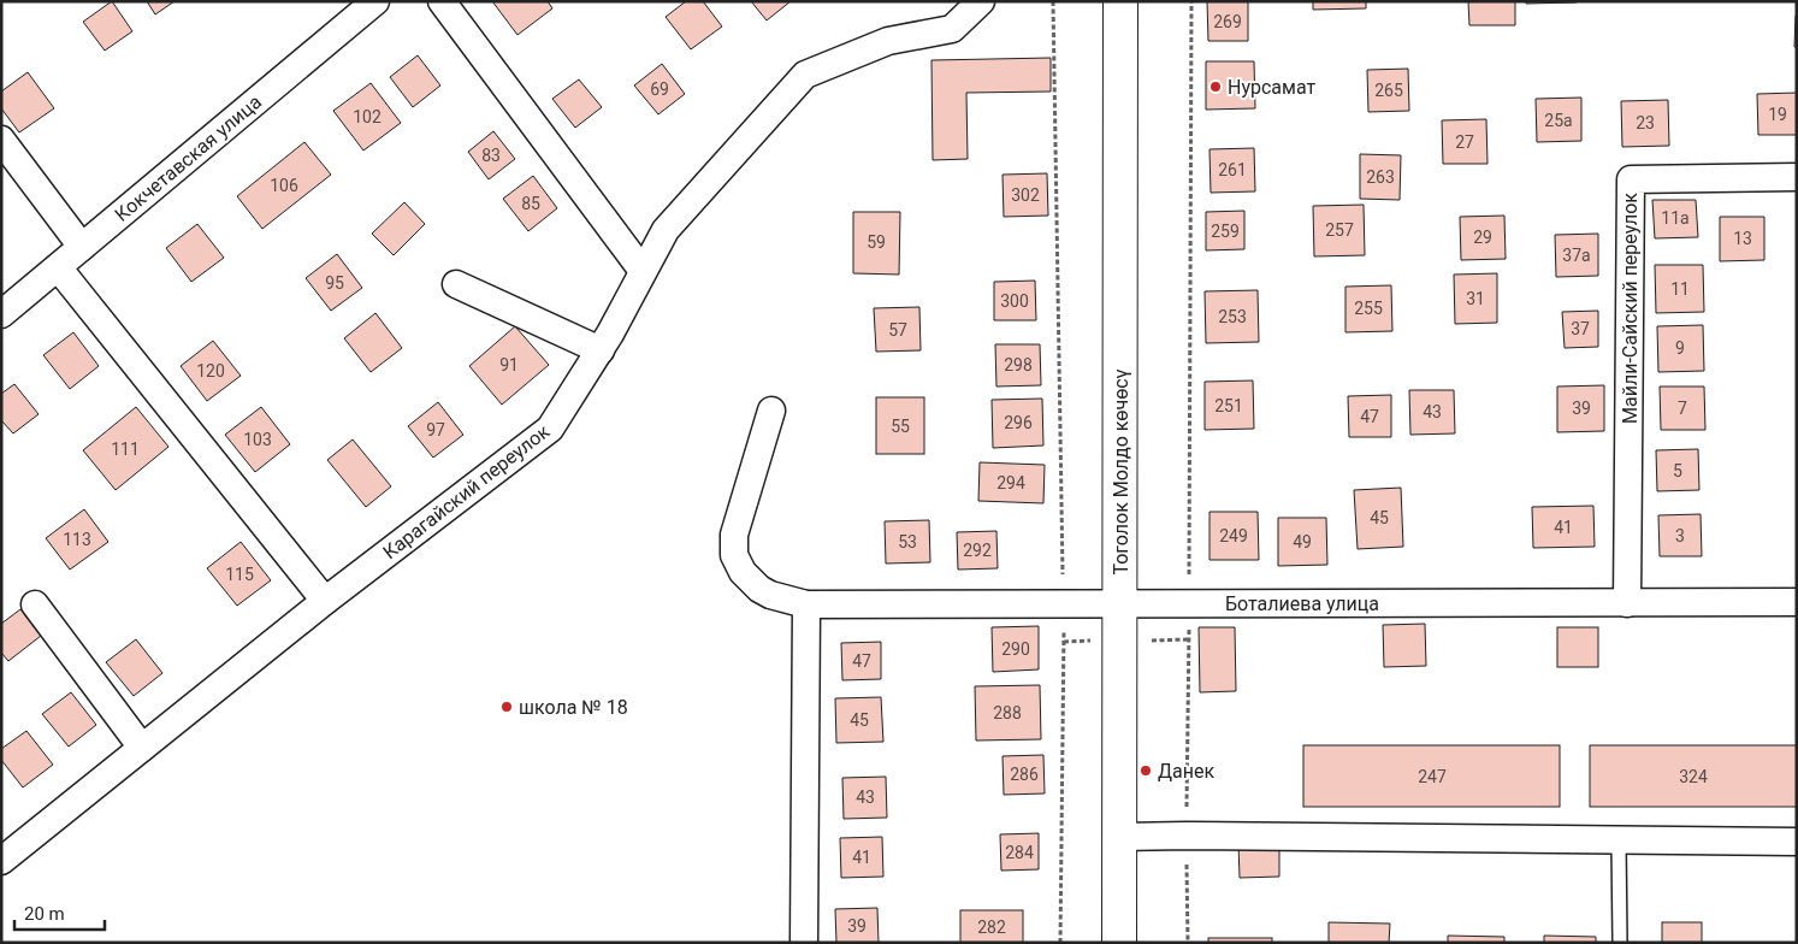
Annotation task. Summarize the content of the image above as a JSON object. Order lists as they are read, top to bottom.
{
  "streets": {
    "main road": ["Тоголок Молдо көчөсү"],
    "street": [
      "Кокчетавская улица",
      "Майли-Сайский переулок",
      "Карагайский переулок",
      "Боталиева улица"
    ]
  },
  "crossings": [
    ["Майли-Сайский переулок", "Боталиева улица"],
    ["Тоголок Молдо көчөсү", "Боталиева улица"]
  ],
  "places": ["Нурсамат", "школа № 18", "Данек"],
  "house_numbers": [
    "269",
    "69",
    "265",
    "19",
    "102",
    "25а",
    "23",
    "27",
    "83",
    "261",
    "263",
    "106",
    "302",
    "85",
    "11а",
    "257",
    "259",
    "29",
    "13",
    "59",
    "37а",
    "95",
    "11",
    "31",
    "300",
    "255",
    "253",
    "37",
    "57",
    "9",
    "91",
    "298",
    "120",
    "251",
    "39",
    "7",
    "43",
    "47",
    "296",
    "55",
    "97",
    "103",
    "111",
    "5",
    "294",
    "45",
    "41",
    "249",
    "3",
    "113",
    "53",
    "49",
    "292",
    "115",
    "290",
    "47",
    "288",
    "45",
    "286",
    "247",
    "324",
    "43",
    "284",
    "41",
    "39",
    "282"
  ],
  "scale_bar": "20 m"
}
